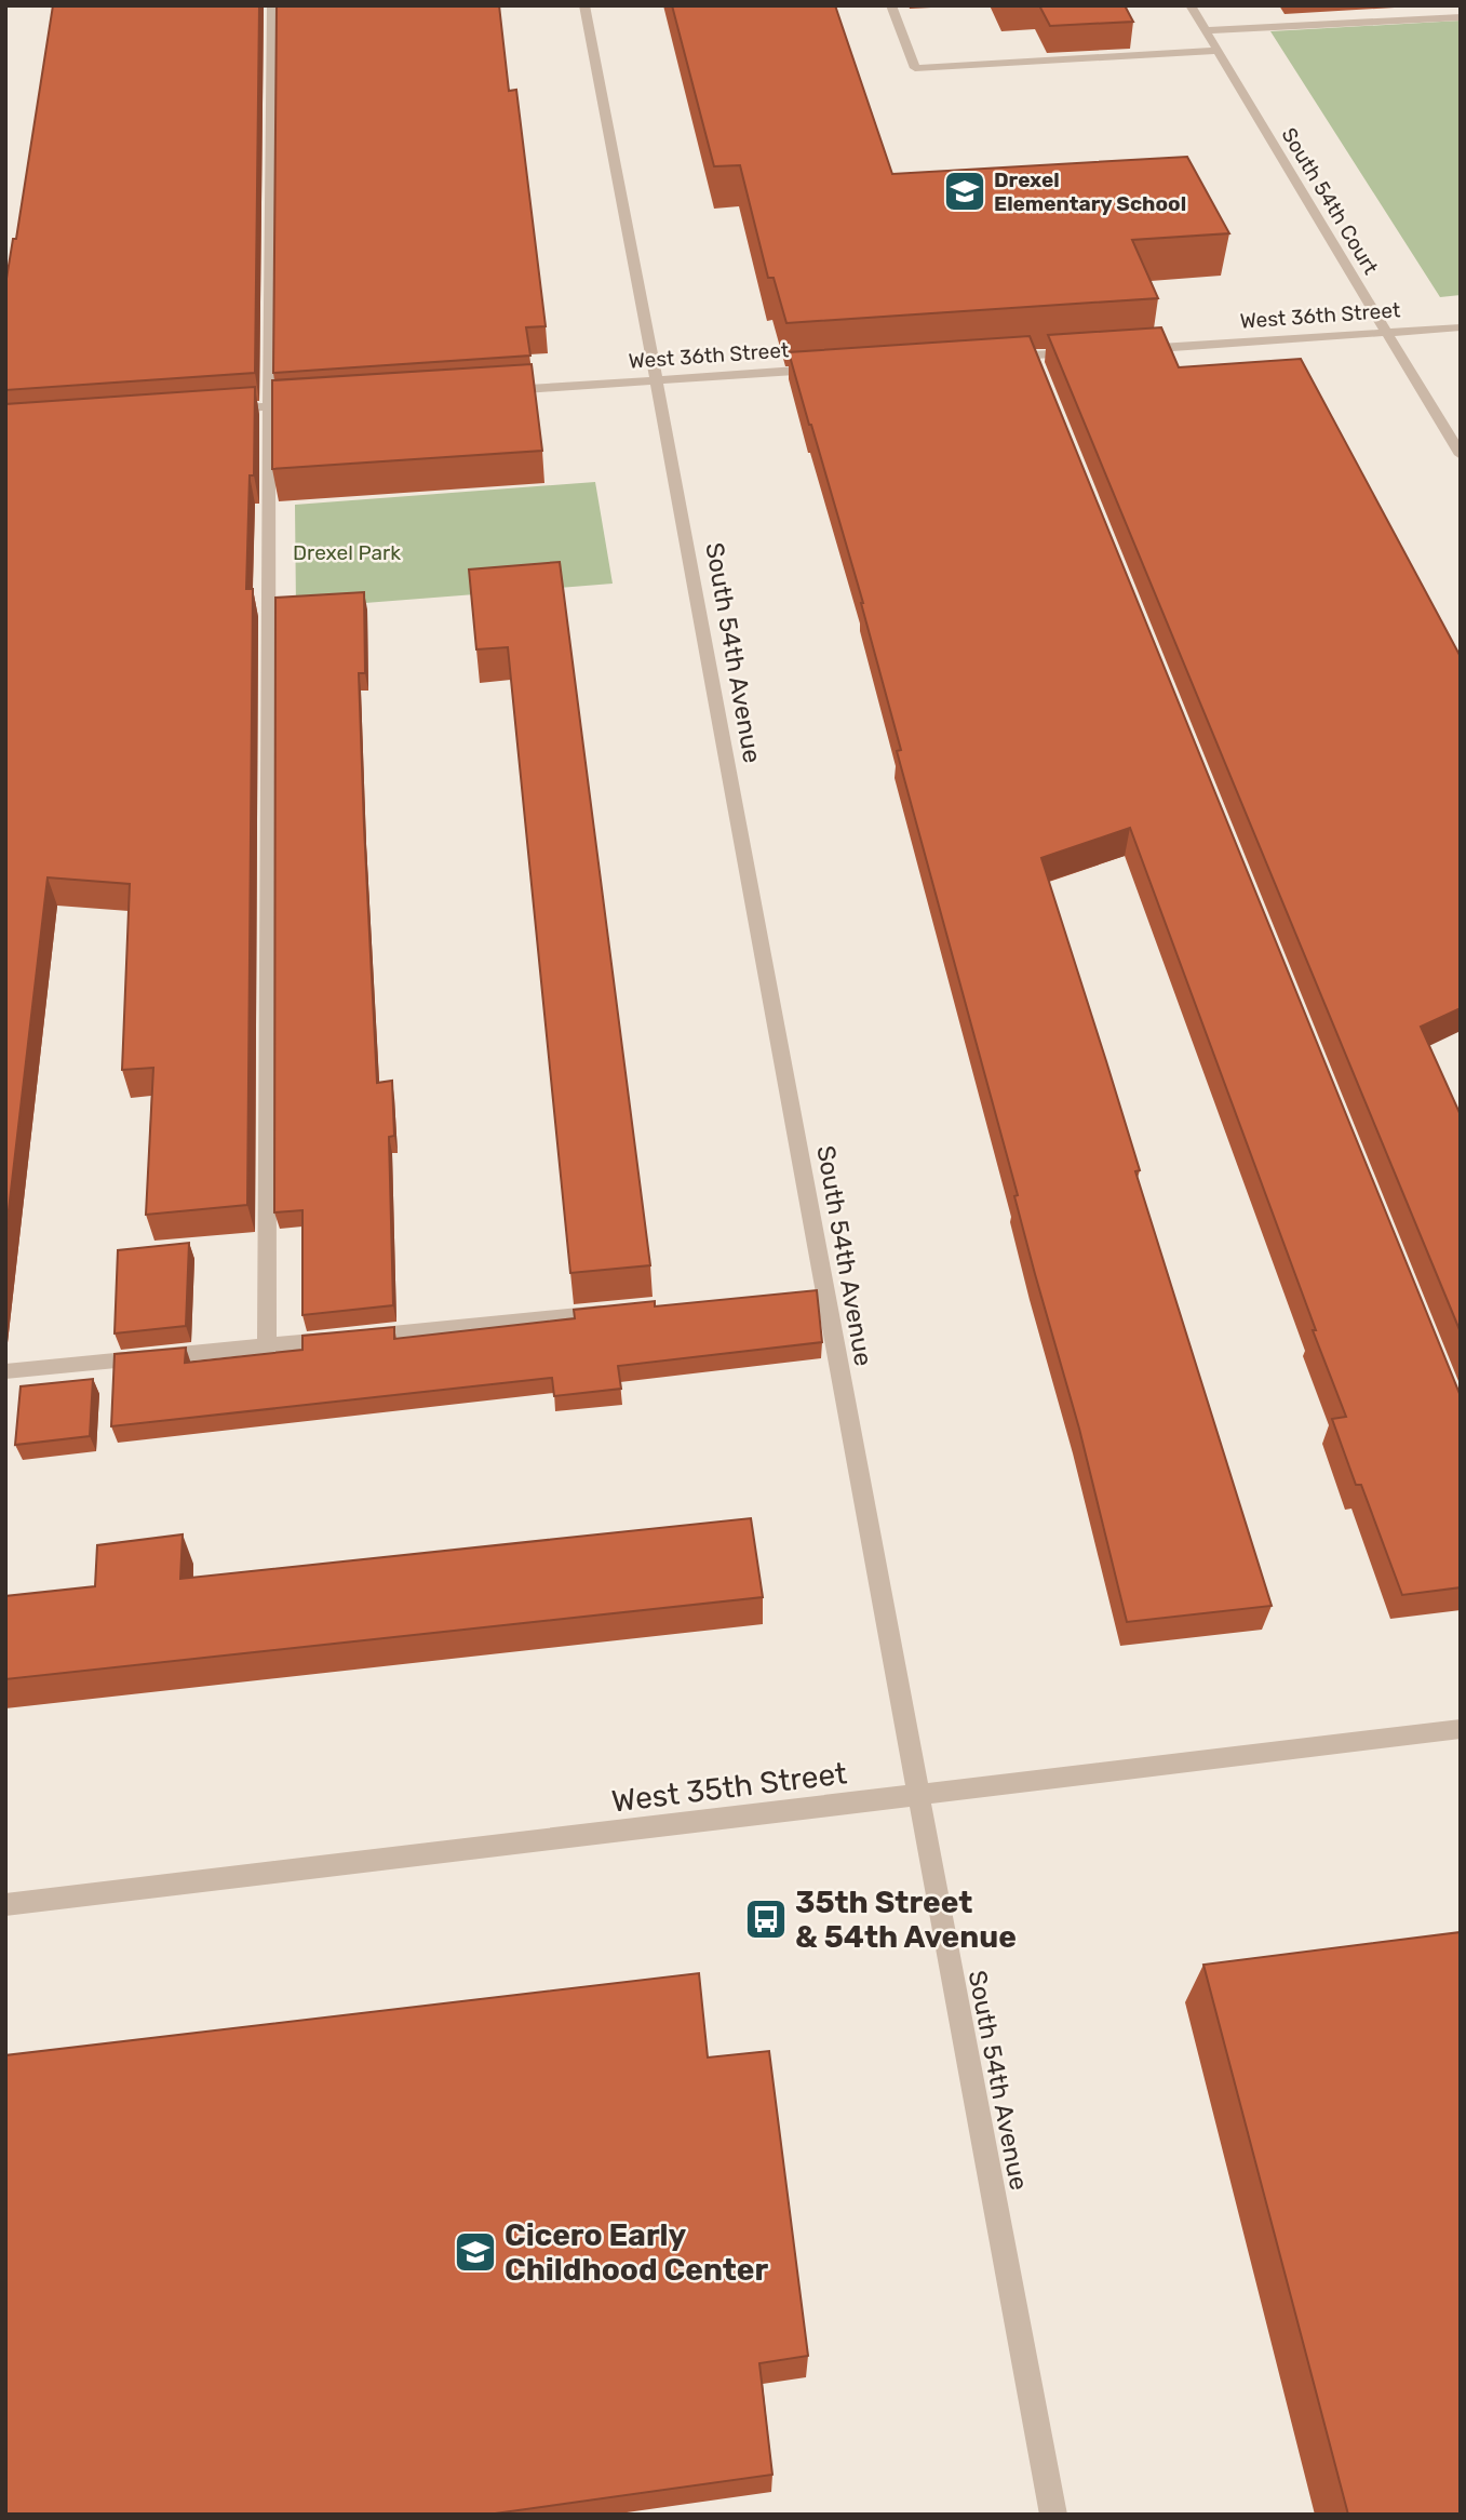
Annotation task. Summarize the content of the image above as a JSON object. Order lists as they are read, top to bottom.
{
  "streets": {
    "street": [
      "South 54th Court",
      "West 36th Street",
      "South 54th Avenue",
      "West 35th Street"
    ]
  },
  "crossings": [
    ["South 54th Court", "West 36th Street"],
    ["West 36th Street", "South 54th Avenue"],
    ["South 54th Avenue", "West 35th Street"]
  ],
  "parks": ["Drexel Park"],
  "places": {
    "school or university": ["Drexel Elementary School", "Cicero Early Childhood Center"],
    "bus stop": ["35th Street & 54th Avenue"]
  }
}
